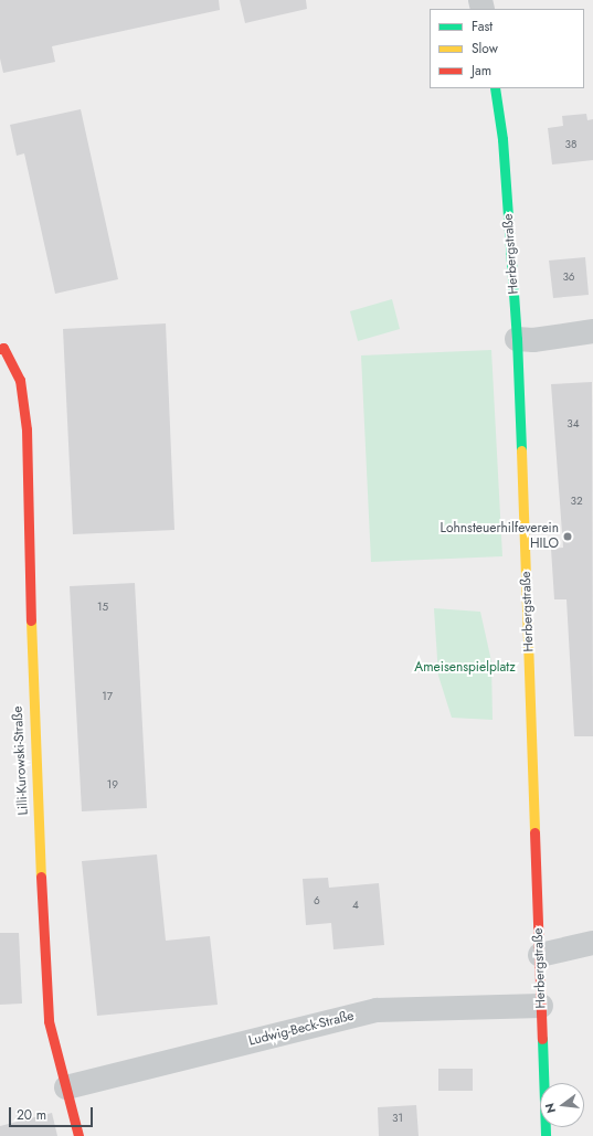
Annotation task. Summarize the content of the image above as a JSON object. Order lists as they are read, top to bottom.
{
  "streets": {
    "street": ["Herbergstraße", "Lilli-Kurowski-Straße", "Ludwig-Beck-Straße"]
  },
  "crossings": [
    ["Herbergstraße", "Ludwig-Beck-Straße"],
    ["Lilli-Kurowski-Straße", "Ludwig-Beck-Straße"]
  ],
  "parks": ["Ameisenspielplatz"],
  "places": ["Lohnsteuerhilfeverein HILO"],
  "house_numbers": [
    "38",
    "36",
    "34",
    "32",
    "15",
    "17",
    "19",
    "6",
    "4",
    "31"
  ],
  "legend": ["Fast", "Slow", "Jam"],
  "scale_bar": "20 m",
  "north": "left"
}
